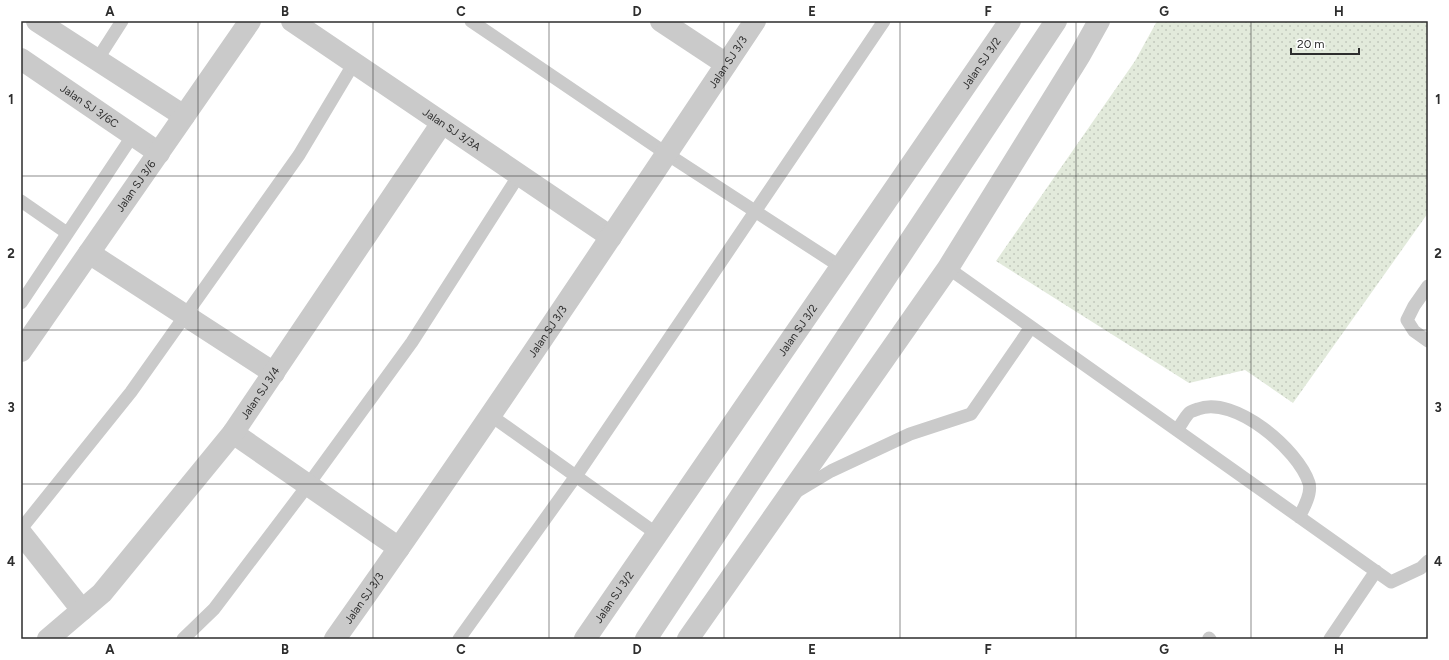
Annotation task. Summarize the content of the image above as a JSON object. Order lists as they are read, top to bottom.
{
  "streets": {
    "street": [
      "Jalan SJ 3/3",
      "Jalan SJ 3/2",
      "Jalan SJ 3/6C",
      "Jalan SJ 3/3A",
      "Jalan SJ 3/6",
      "Jalan SJ 3/4"
    ]
  },
  "crossings": [
    ["Jalan SJ 3/3", "Jalan SJ 3/3A"],
    ["Jalan SJ 3/6C", "Jalan SJ 3/6"],
    ["Jalan SJ 3/3A", "Jalan SJ 3/4"]
  ],
  "scale_bar": "20 m",
  "grid": {
    "columns": [
      "A",
      "B",
      "C",
      "D",
      "E",
      "F",
      "G",
      "H"
    ],
    "rows": [
      "1",
      "2",
      "3",
      "4"
    ]
  }
}
